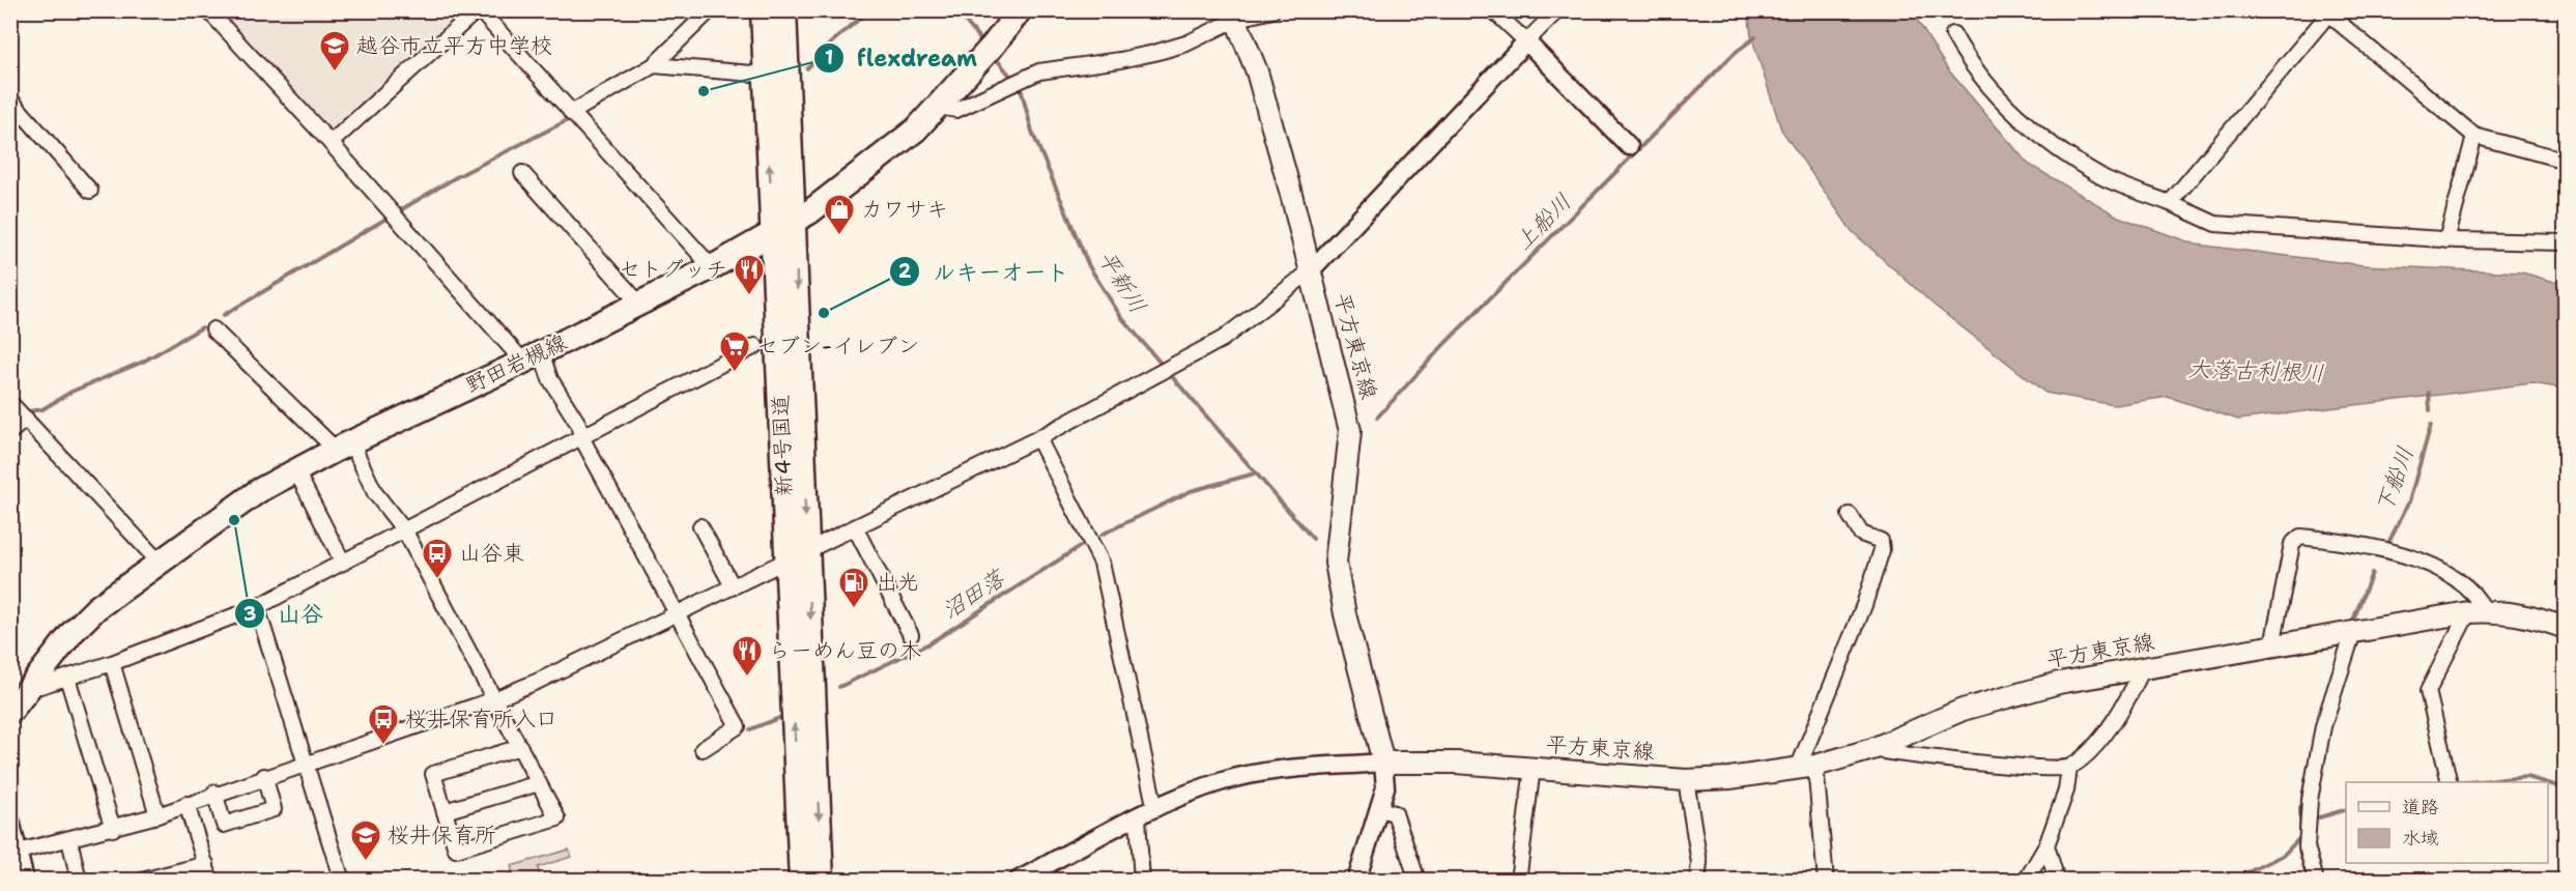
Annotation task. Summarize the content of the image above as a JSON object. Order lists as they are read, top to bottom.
{
  "streets": {
    "main road": ["平方東京線", "野田岩槻線", "新4号国道"]
  },
  "crossings": [
    ["野田岩槻線", "新4号国道"]
  ],
  "water": [
    "上船川",
    "平新川",
    "大落古利根川",
    "下船川",
    "沼田落"
  ],
  "places": {
    "school or university": ["越谷市立平方中学校", "桜井保育所"],
    "other": ["flexdream", "ルキーオート", "山谷"],
    "shop": ["カワサキ"],
    "restaurant": ["セトグッチ", "らーめん豆の木"],
    "supermarket": ["セブン-イレブン"],
    "bus stop": ["山谷東", "桜井保育所入口"],
    "fuel station": ["出光"]
  },
  "legend": ["道路", "水域"]
}
